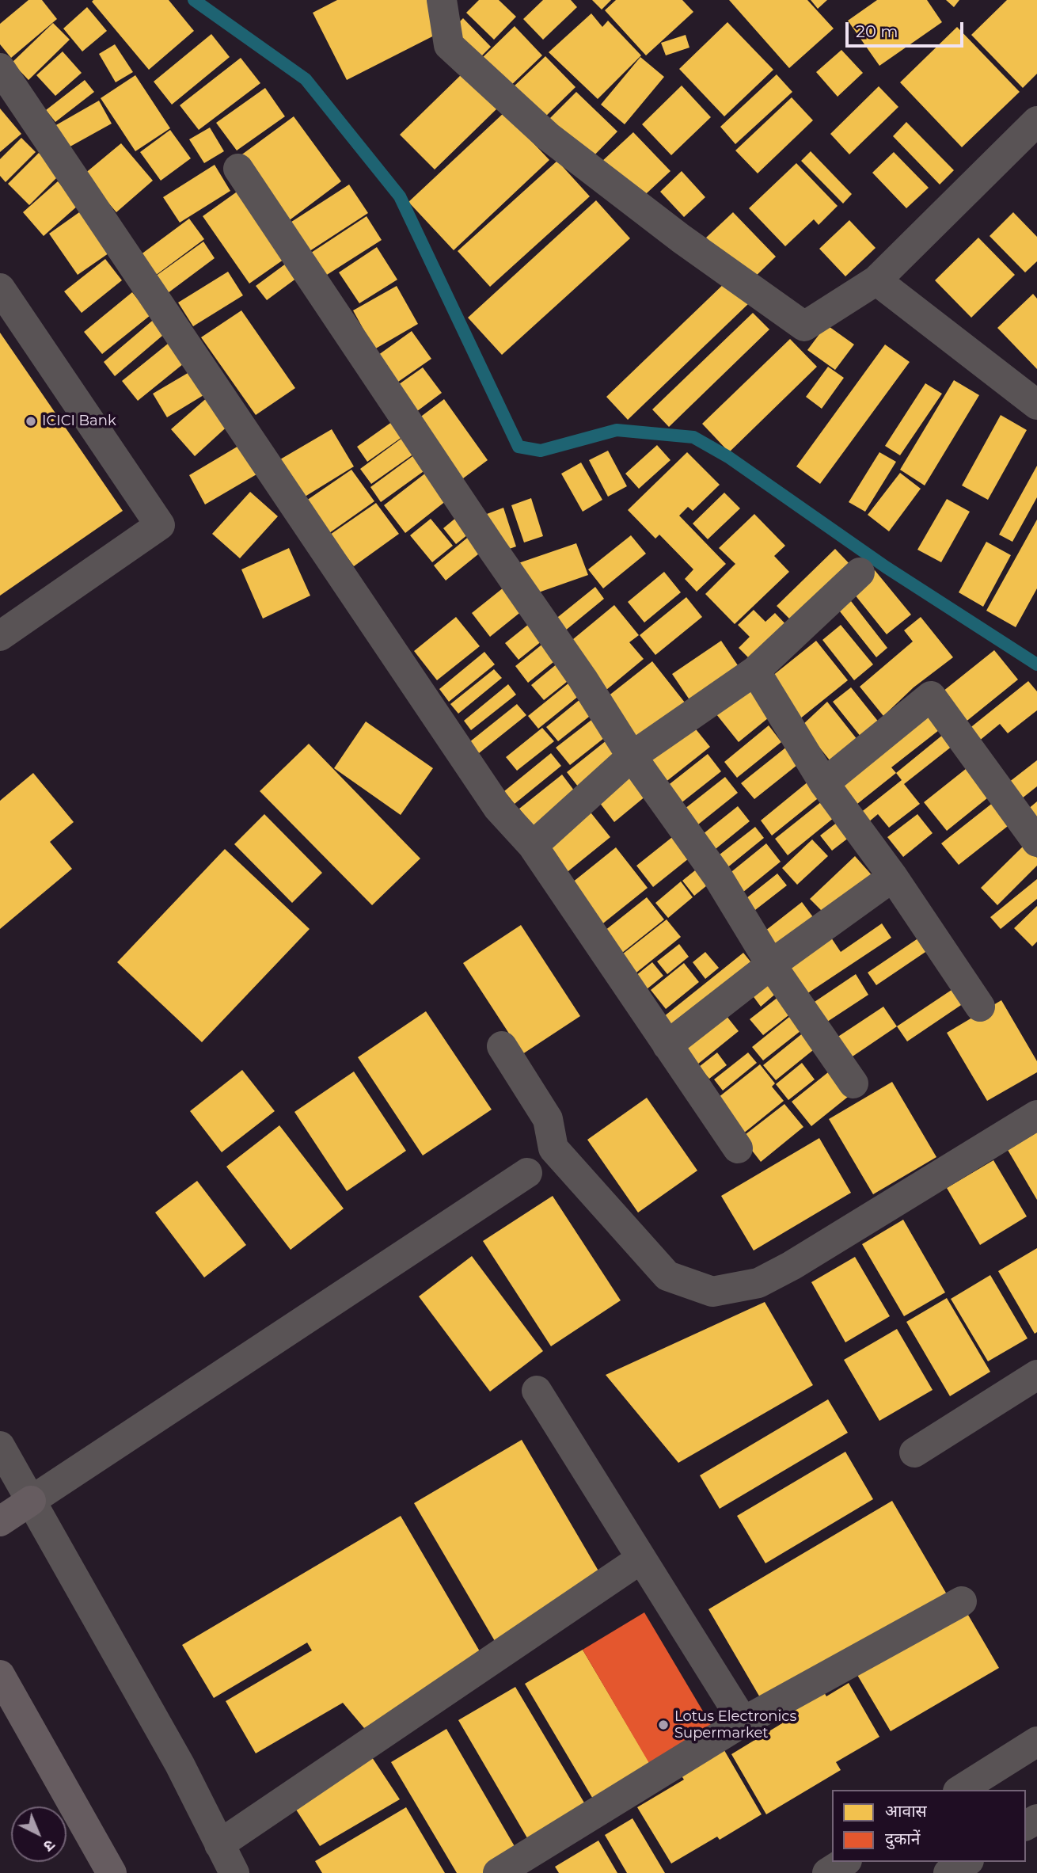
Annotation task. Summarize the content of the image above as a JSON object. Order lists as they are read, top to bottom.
{
  "places": ["ICICI Bank", "Lotus Electronics Supermarket"],
  "legend": ["आवास", "दुकानें"],
  "scale_bar": "20 m",
  "north": "bottom right"
}
